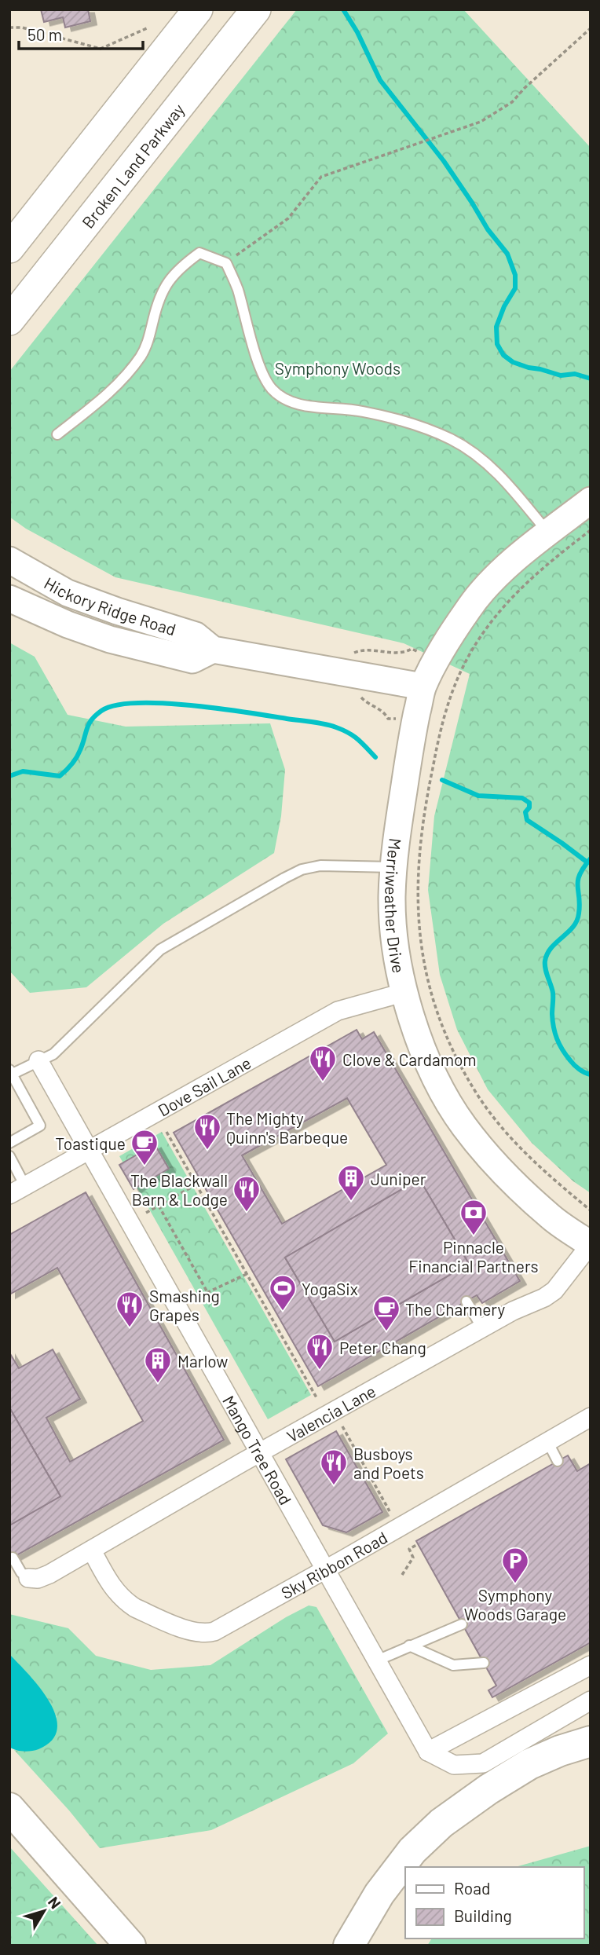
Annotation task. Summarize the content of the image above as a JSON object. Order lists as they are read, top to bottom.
{
  "streets": {
    "main road": ["Broken Land Parkway"],
    "street": [
      "Hickory Ridge Road",
      "Merriweather Drive",
      "Dove Sail Lane",
      "Valencia Lane",
      "Mango Tree Road",
      "Sky Ribbon Road"
    ]
  },
  "crossings": [
    ["Hickory Ridge Road", "Merriweather Drive"],
    ["Merriweather Drive", "Dove Sail Lane"],
    ["Merriweather Drive", "Valencia Lane"],
    ["Dove Sail Lane", "Mango Tree Road"],
    ["Valencia Lane", "Mango Tree Road"],
    ["Valencia Lane", "Sky Ribbon Road"],
    ["Mango Tree Road", "Sky Ribbon Road"]
  ],
  "parks": ["Symphony Woods"],
  "places": {
    "restaurant": [
      "Clove & Cardamom",
      "The Mighty Quinn's Barbeque",
      "The Blackwall Barn & Lodge",
      "Smashing Grapes",
      "Peter Chang",
      "Busboys and Poets"
    ],
    "cafe": ["Toastique", "The Charmery"],
    "building": ["Juniper", "Marlow"],
    "bank": ["Pinnacle Financial Partners"],
    "sports": ["YogaSix"],
    "parking": ["Symphony Woods Garage"]
  },
  "legend": ["Road", "Building"],
  "scale_bar": "50 m",
  "north": "top right"
}
